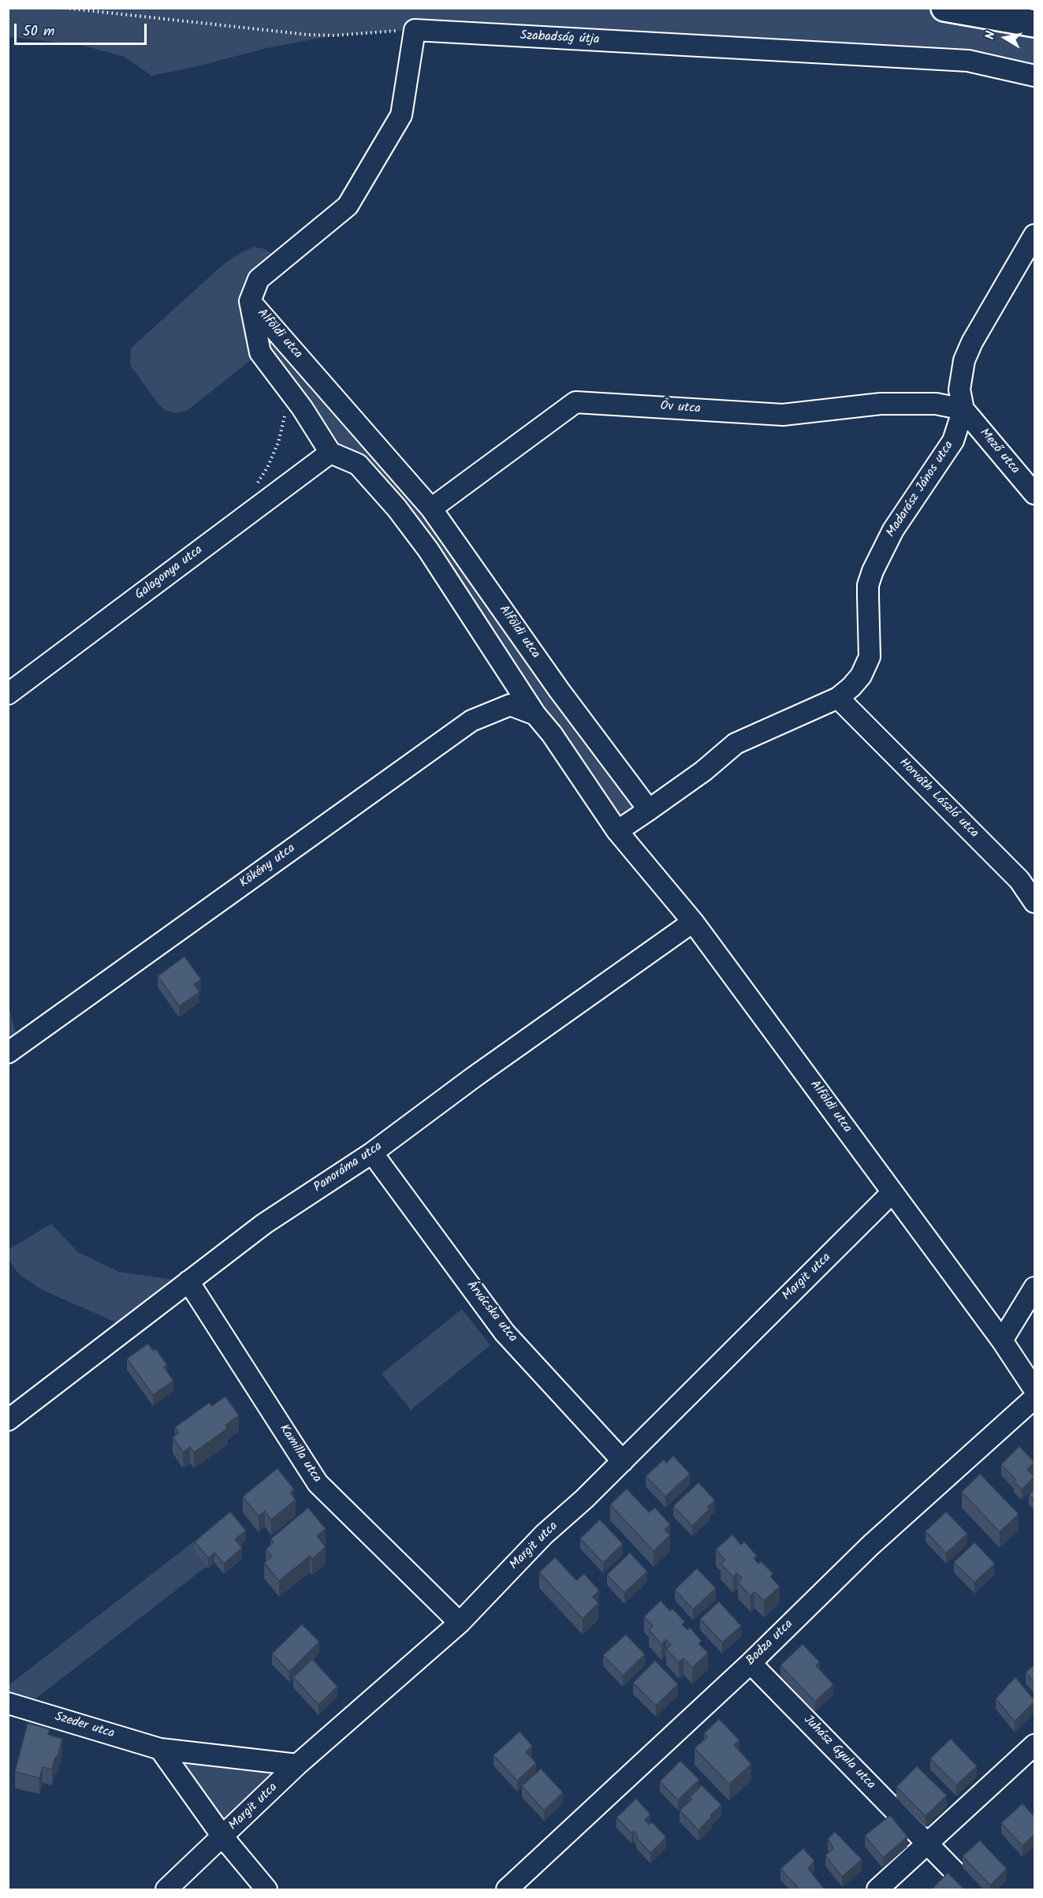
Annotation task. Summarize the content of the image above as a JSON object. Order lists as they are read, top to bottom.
{
  "streets": {
    "street": [
      "Szabadság útja",
      "Alföldi utca",
      "Öv utca",
      "Mező utca",
      "Madarász János utca",
      "Galagonya utca",
      "Horváth László utca",
      "Kökény utca",
      "Panoráma utca",
      "Margit utca",
      "Árvácska utca",
      "Kamilla utca",
      "Bodza utca",
      "Szeder utca",
      "Juhász Gyula utca"
    ]
  },
  "crossings": [
    ["Alföldi utca", "Öv utca"],
    ["Alföldi utca", "Madarász János utca"],
    ["Alföldi utca", "Galagonya utca"],
    ["Alföldi utca", "Kökény utca"],
    ["Alföldi utca", "Panoráma utca"],
    ["Alföldi utca", "Margit utca"],
    ["Öv utca", "Mező utca"],
    ["Öv utca", "Madarász János utca"],
    ["Mező utca", "Madarász János utca"],
    ["Madarász János utca", "Horváth László utca"],
    ["Panoráma utca", "Árvácska utca"],
    ["Panoráma utca", "Kamilla utca"],
    ["Margit utca", "Árvácska utca"],
    ["Margit utca", "Kamilla utca"],
    ["Margit utca", "Szeder utca"],
    ["Bodza utca", "Juhász Gyula utca"]
  ],
  "scale_bar": "50 m",
  "north": "left"
}
